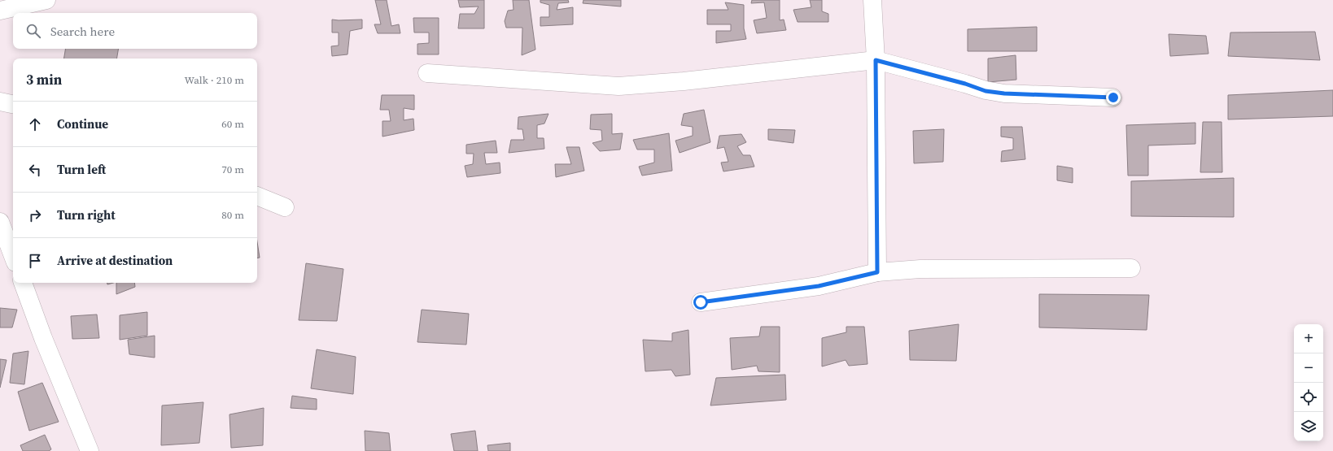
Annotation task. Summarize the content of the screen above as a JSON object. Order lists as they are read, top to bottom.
{
  "page": {
    "search": "Search here",
    "heading": ["3 min", "Walk · 210 m"],
    "list": [
      ["Continue", "60 m"],
      ["Turn left", "70 m"],
      ["Turn right", "80 m"],
      "Arrive at destination"
    ],
    "map_buttons": ["+", "−"]
  }
}
